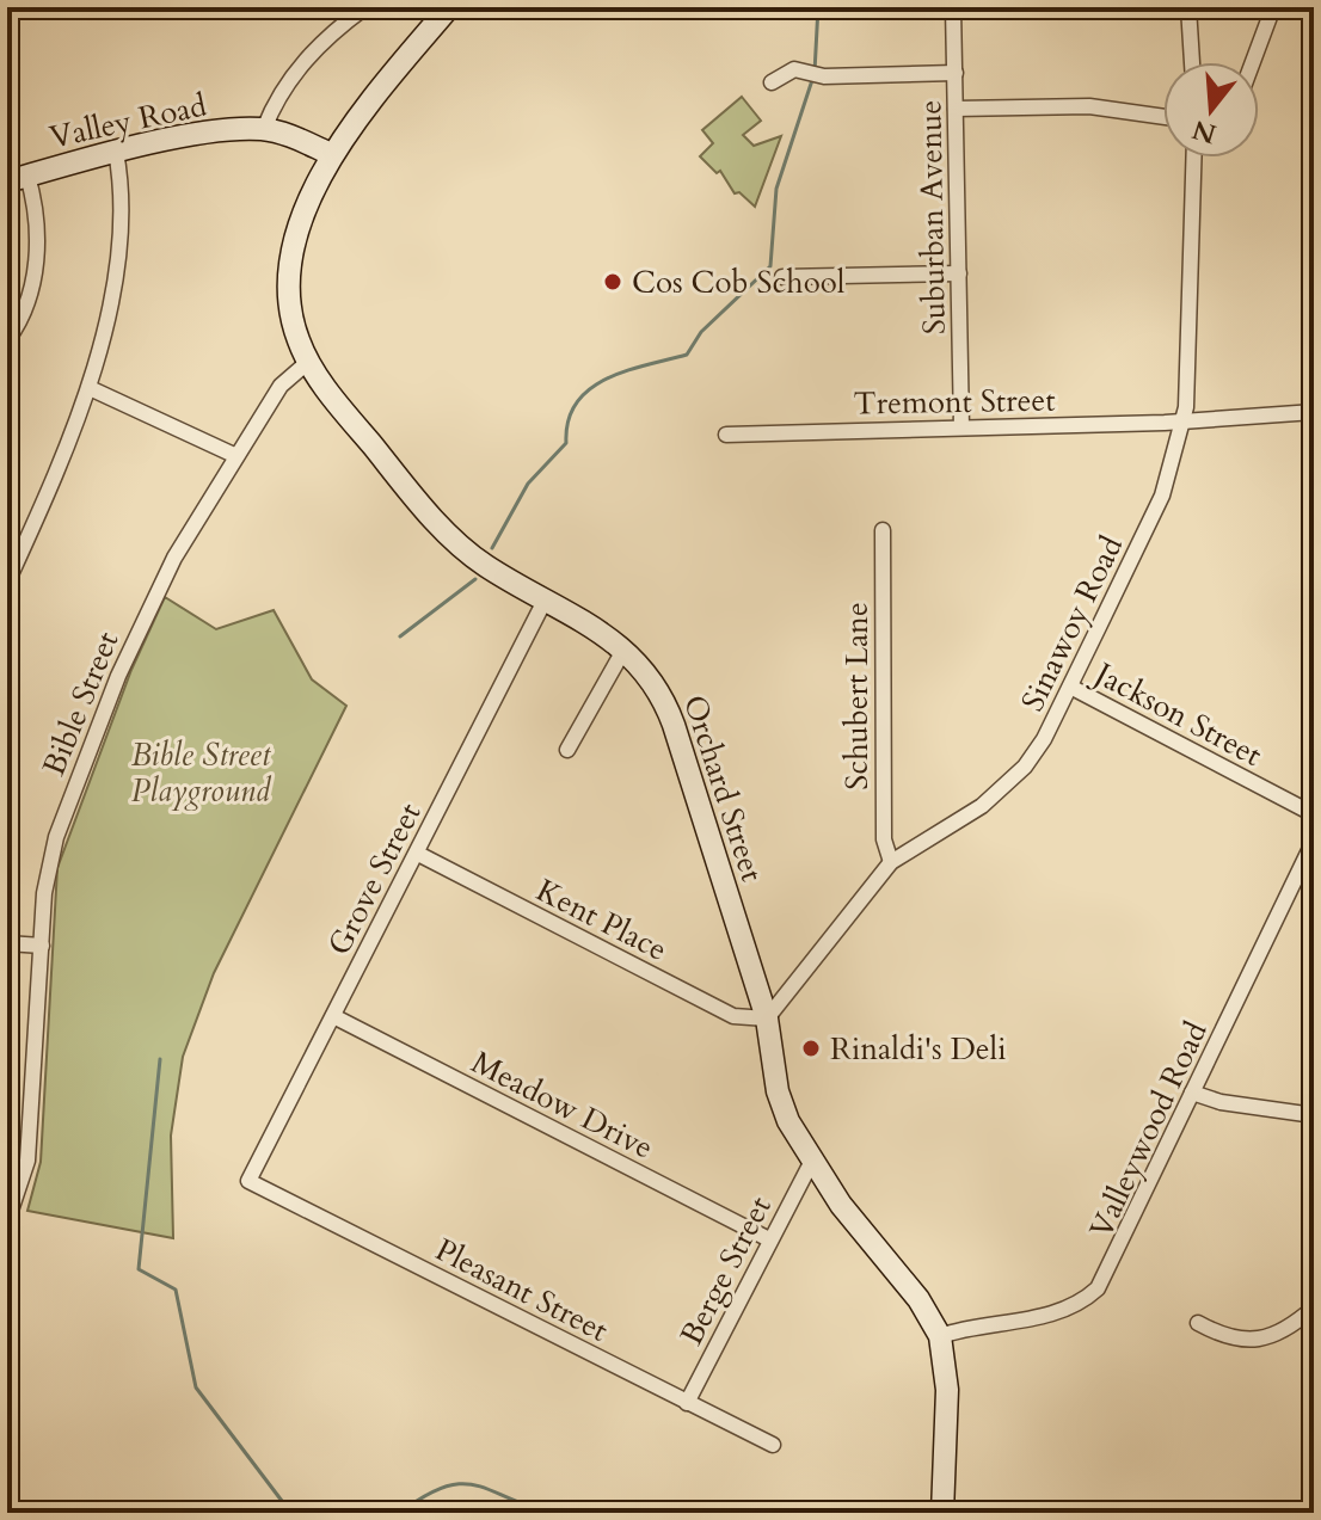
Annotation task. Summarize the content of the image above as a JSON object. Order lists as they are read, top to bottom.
{
  "streets": {
    "street": [
      "Valley Road",
      "Suburban Avenue",
      "Tremont Street",
      "Sinawoy Road",
      "Schubert Lane",
      "Bible Street",
      "Jackson Street",
      "Orchard Street",
      "Grove Street",
      "Kent Place",
      "Meadow Drive",
      "Valleywood Road",
      "Berge Street",
      "Pleasant Street"
    ]
  },
  "crossings": [
    ["Valley Road", "Orchard Street"],
    ["Suburban Avenue", "Tremont Street"],
    ["Tremont Street", "Sinawoy Road"],
    ["Sinawoy Road", "Schubert Lane"],
    ["Sinawoy Road", "Jackson Street"],
    ["Sinawoy Road", "Orchard Street"],
    ["Sinawoy Road", "Kent Place"],
    ["Bible Street", "Orchard Street"],
    ["Orchard Street", "Grove Street"],
    ["Orchard Street", "Kent Place"],
    ["Orchard Street", "Valleywood Road"],
    ["Orchard Street", "Berge Street"],
    ["Grove Street", "Kent Place"],
    ["Grove Street", "Meadow Drive"],
    ["Grove Street", "Pleasant Street"],
    ["Meadow Drive", "Berge Street"],
    ["Berge Street", "Pleasant Street"]
  ],
  "parks": ["Bible Street Playground"],
  "places": ["Cos Cob School", "Rinaldi's Deli"],
  "north": "bottom"
}
